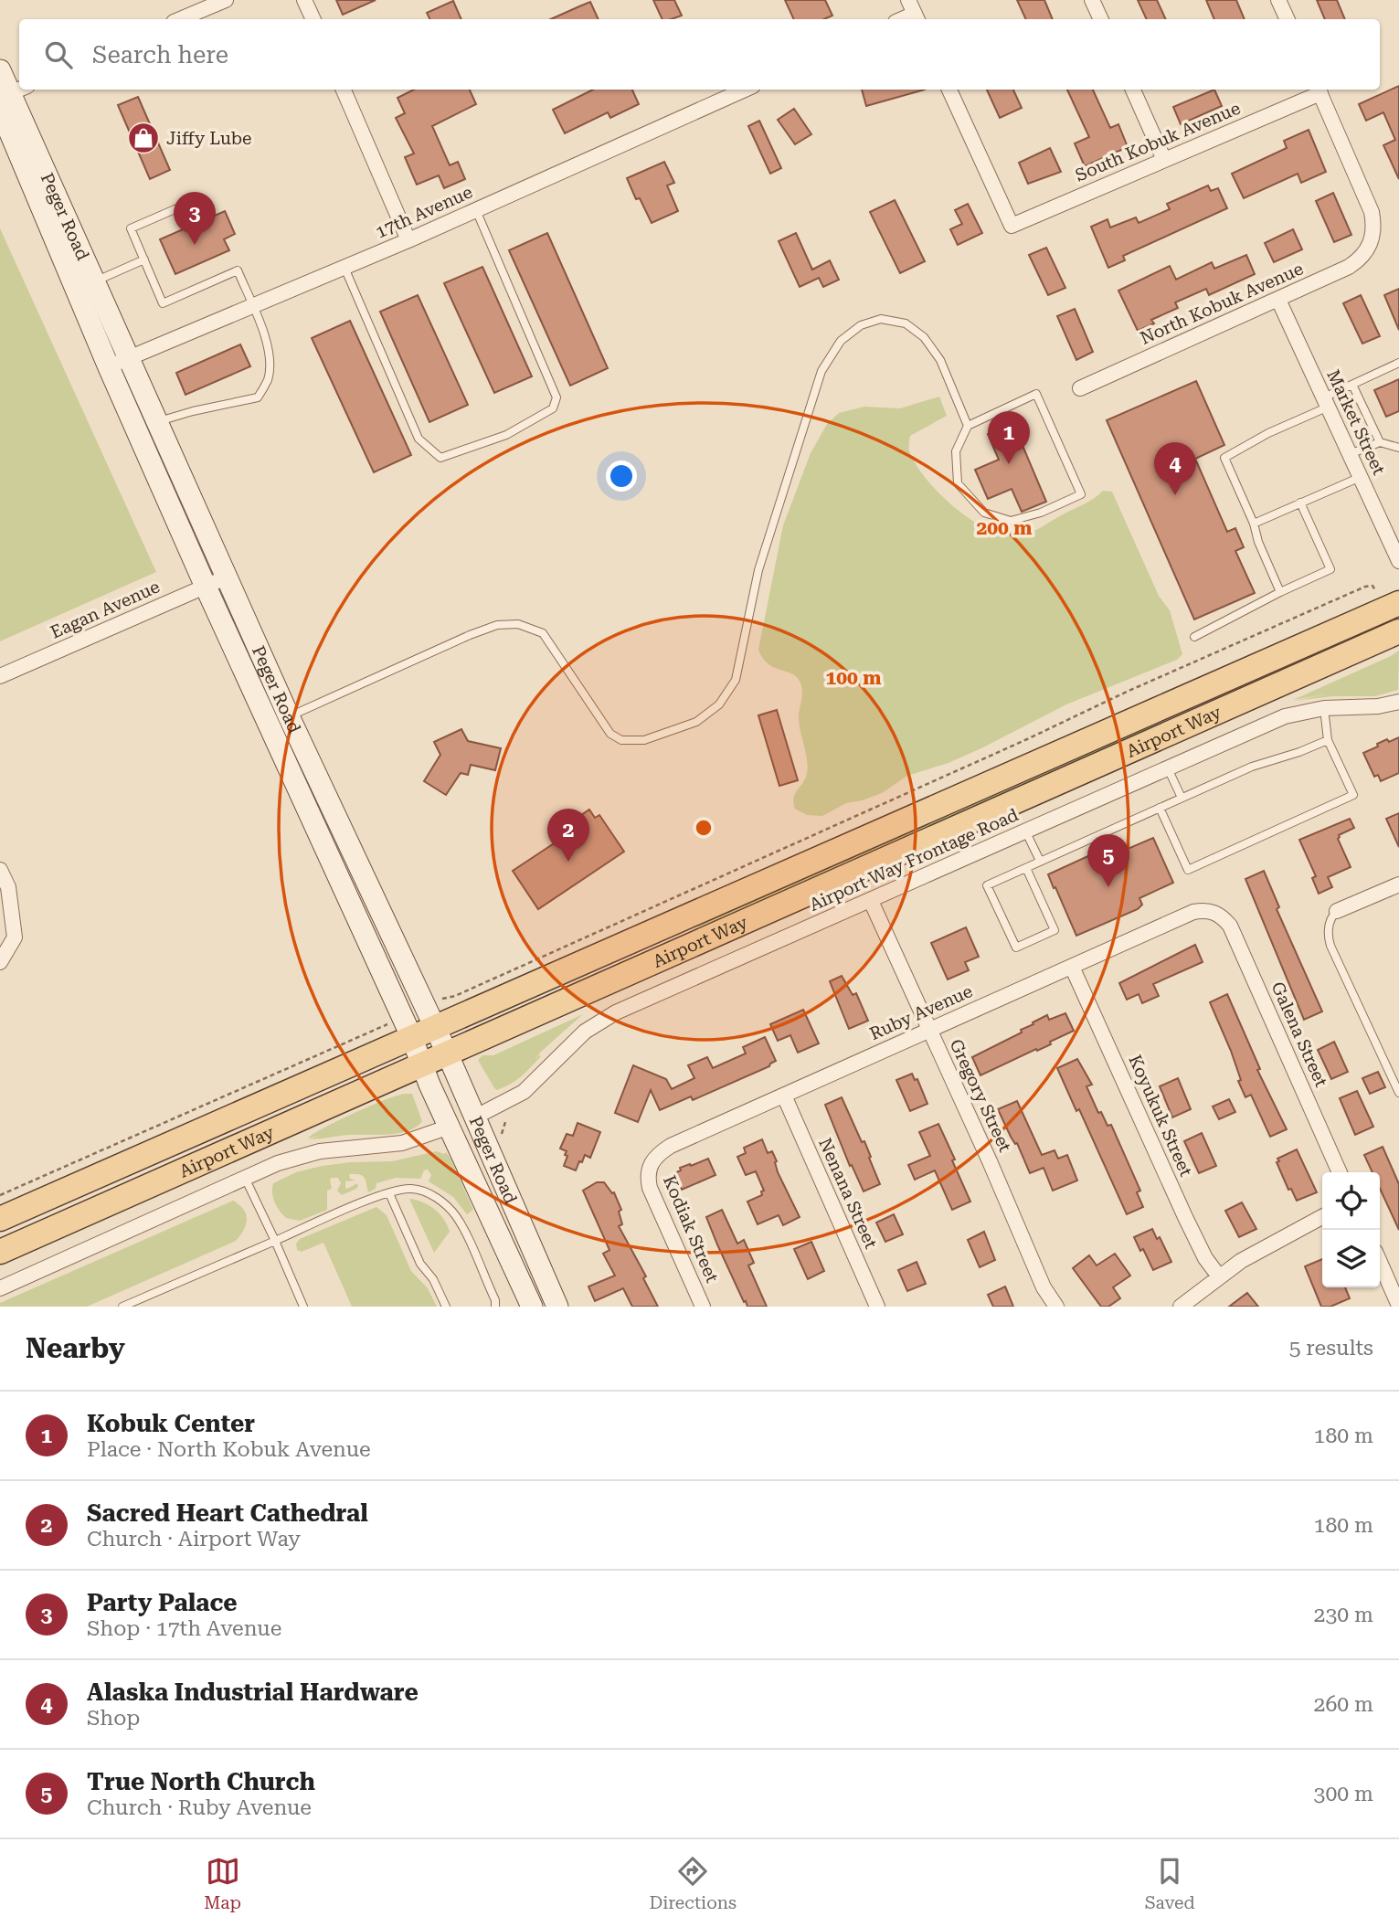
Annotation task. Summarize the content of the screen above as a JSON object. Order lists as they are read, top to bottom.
{
  "streets": {
    "main road": ["Peger Road", "Airport Way"],
    "street": [
      "South Kobuk Avenue",
      "17th Avenue",
      "North Kobuk Avenue",
      "Market Street",
      "Eagan Avenue",
      "Airport Way Frontage Road",
      "Ruby Avenue",
      "Galena Street",
      "Gregory Street",
      "Koyukuk Street",
      "Nenana Street",
      "Kodiak Street"
    ]
  },
  "crossings": [
    ["South Kobuk Avenue", "North Kobuk Avenue"],
    ["17th Avenue", "Peger Road"],
    ["Peger Road", "Eagan Avenue"],
    ["Peger Road", "Airport Way"],
    ["Peger Road", "Airport Way Frontage Road"],
    ["North Kobuk Avenue", "Market Street"],
    ["Airport Way Frontage Road", "Gregory Street"],
    ["Ruby Avenue", "Galena Street"],
    ["Ruby Avenue", "Gregory Street"],
    ["Ruby Avenue", "Koyukuk Street"],
    ["Ruby Avenue", "Nenana Street"],
    ["Ruby Avenue", "Kodiak Street"]
  ],
  "places": {
    "shop": ["Jiffy Lube"]
  },
  "page": {
    "search": "Search here",
    "pins": [
      "3",
      "1",
      "4",
      "2",
      "5"
    ],
    "heading": ["Nearby", "5 results"],
    "list": [
      {
        "mark": "1",
        "name": "Kobuk Center",
        "note": "Place · North Kobuk Avenue",
        "value": "180 m"
      },
      {
        "mark": "2",
        "name": "Sacred Heart Cathedral",
        "note": "Church · Airport Way",
        "value": "180 m"
      },
      {
        "mark": "3",
        "name": "Party Palace",
        "note": "Shop · 17th Avenue",
        "value": "230 m"
      },
      {
        "mark": "4",
        "name": "Alaska Industrial Hardware",
        "note": "Shop",
        "value": "260 m"
      },
      {
        "mark": "5",
        "name": "True North Church",
        "note": "Church · Ruby Avenue",
        "value": "300 m"
      }
    ],
    "nav": ["Map", "Directions", "Saved"]
  },
  "rings": ["200 m", "100 m"]
}
